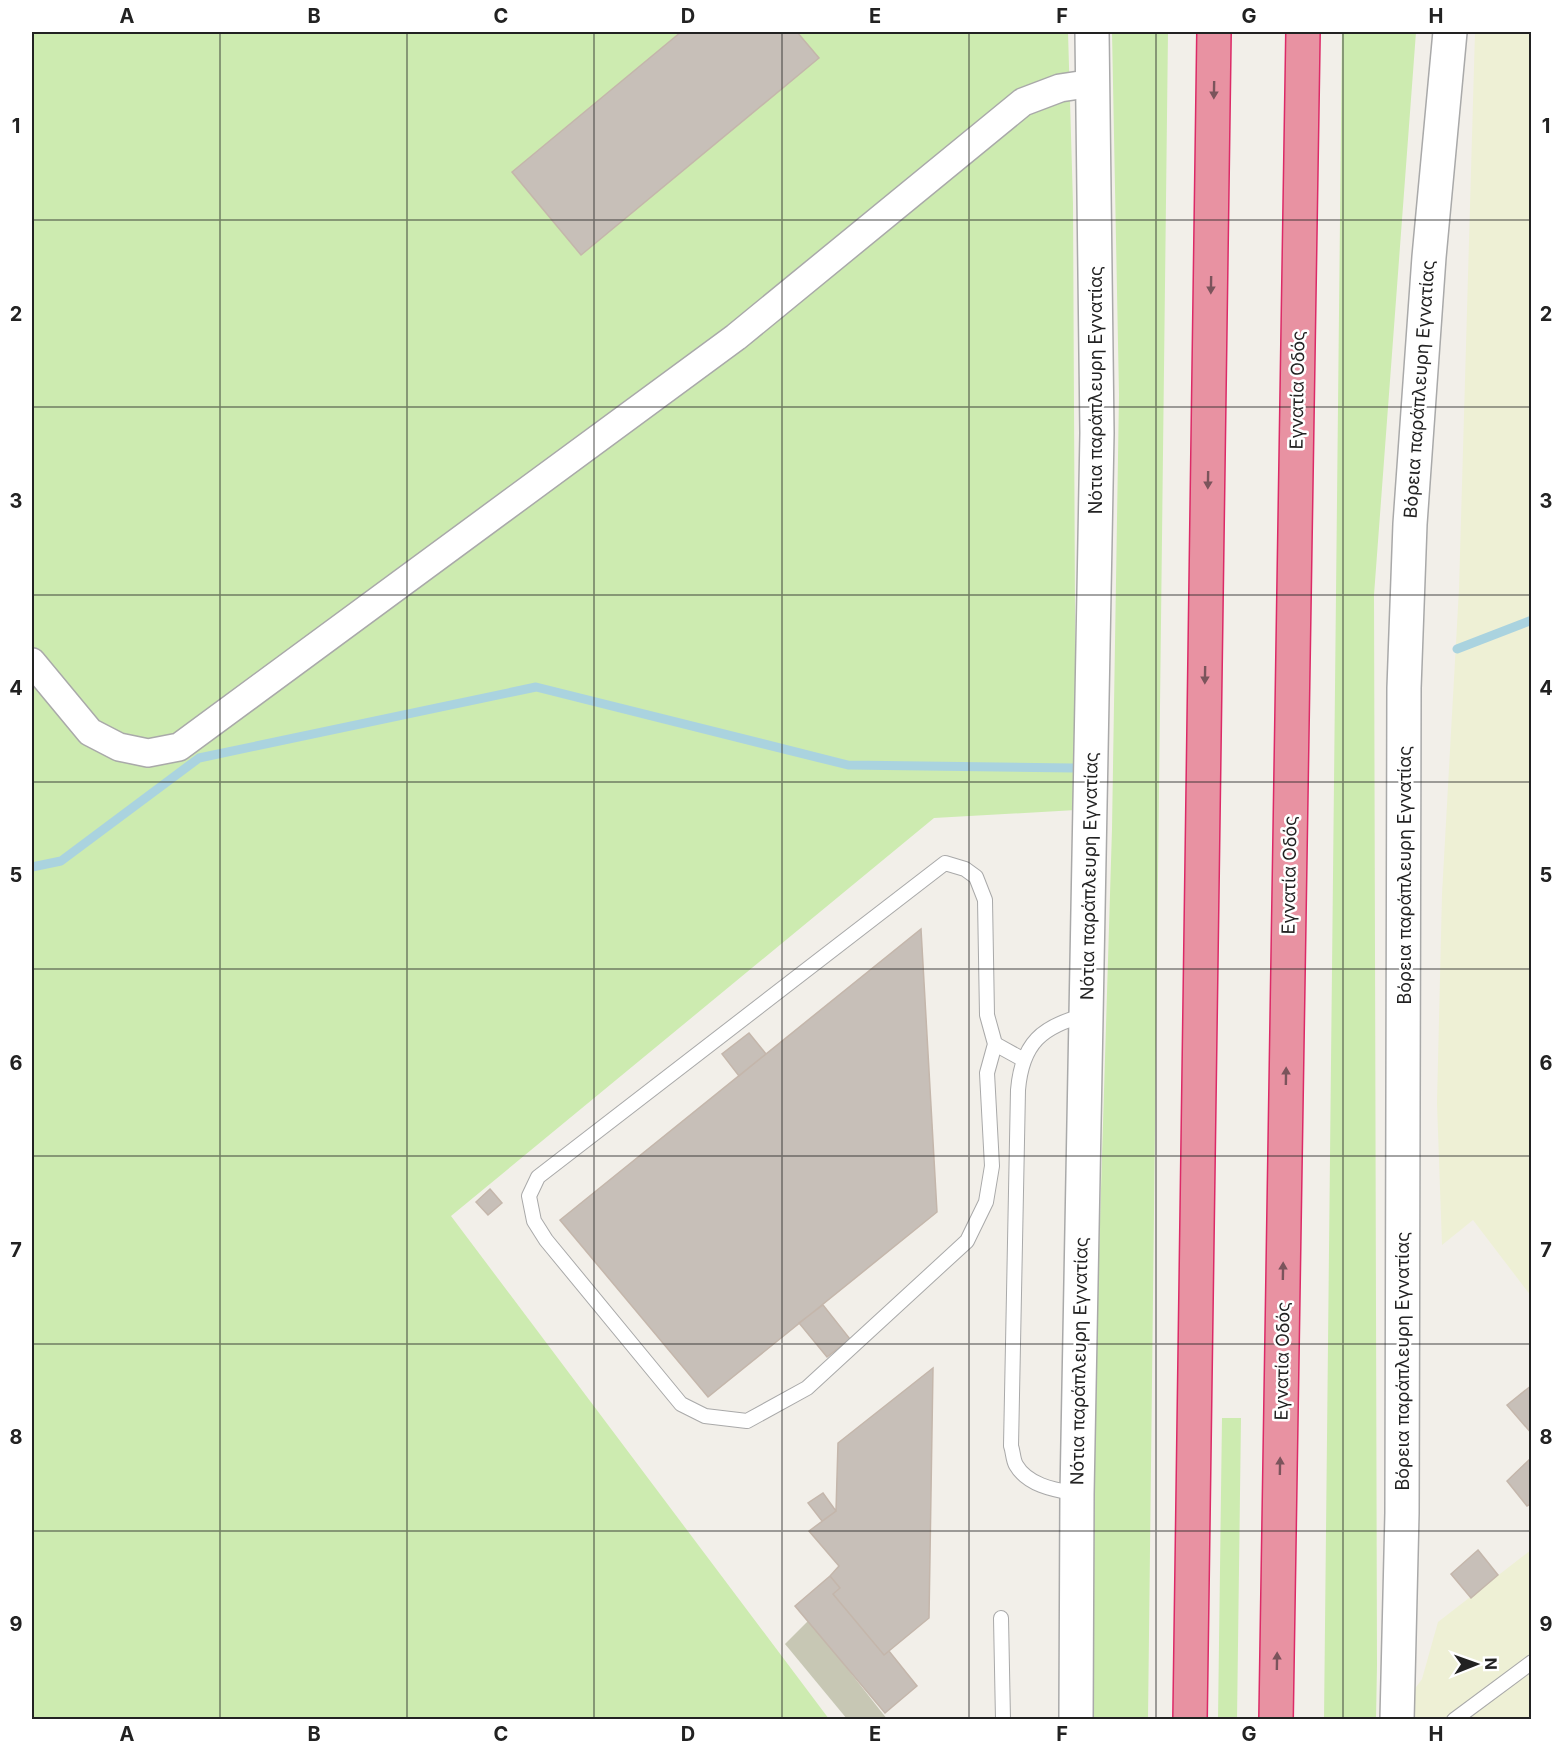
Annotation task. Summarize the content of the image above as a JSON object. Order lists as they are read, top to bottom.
{
  "streets": {
    "highway": ["Εγνατία Οδός"],
    "street": ["Βόρεια παράπλευρη Εγνατίας", "Νότια παράπλευρη Εγνατίας"]
  },
  "north": "right",
  "grid": {
    "columns": [
      "A",
      "B",
      "C",
      "D",
      "E",
      "F",
      "G",
      "H"
    ],
    "rows": [
      "1",
      "2",
      "3",
      "4",
      "5",
      "6",
      "7",
      "8",
      "9"
    ]
  }
}
